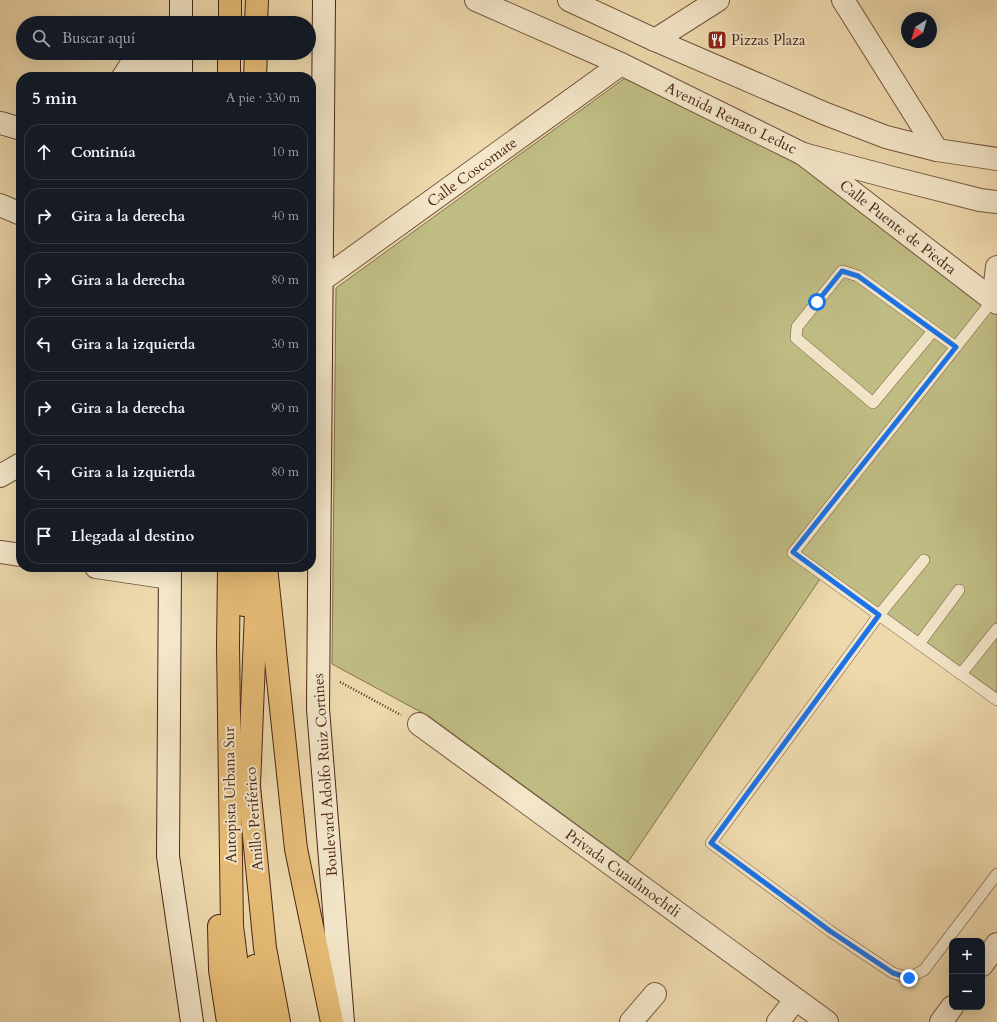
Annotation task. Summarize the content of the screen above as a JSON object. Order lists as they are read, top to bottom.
{
  "streets": {
    "highway": ["Autopista Urbana Sur", "Anillo Periférico"],
    "street": [
      "Avenida Renato Leduc",
      "Calle Coscomate",
      "Calle Puente de Piedra",
      "Boulevard Adolfo Ruiz Cortines",
      "Privada Cuauhnochtli"
    ]
  },
  "crossings": [
    ["Avenida Renato Leduc", "Calle Coscomate"],
    ["Avenida Renato Leduc", "Calle Puente de Piedra"],
    ["Calle Coscomate", "Boulevard Adolfo Ruiz Cortines"]
  ],
  "places": {
    "restaurant": ["Pizzas Plaza"]
  },
  "north": "bottom left",
  "page": {
    "search": "Buscar aquí",
    "heading": ["5 min", "A pie · 330 m"],
    "list": [
      ["Continúa", "10 m"],
      ["Gira a la derecha", "40 m"],
      ["Gira a la derecha", "80 m"],
      ["Gira a la izquierda", "30 m"],
      ["Gira a la derecha", "90 m"],
      ["Gira a la izquierda", "80 m"],
      "Llegada al destino"
    ],
    "map_buttons": ["+", "−"]
  }
}
